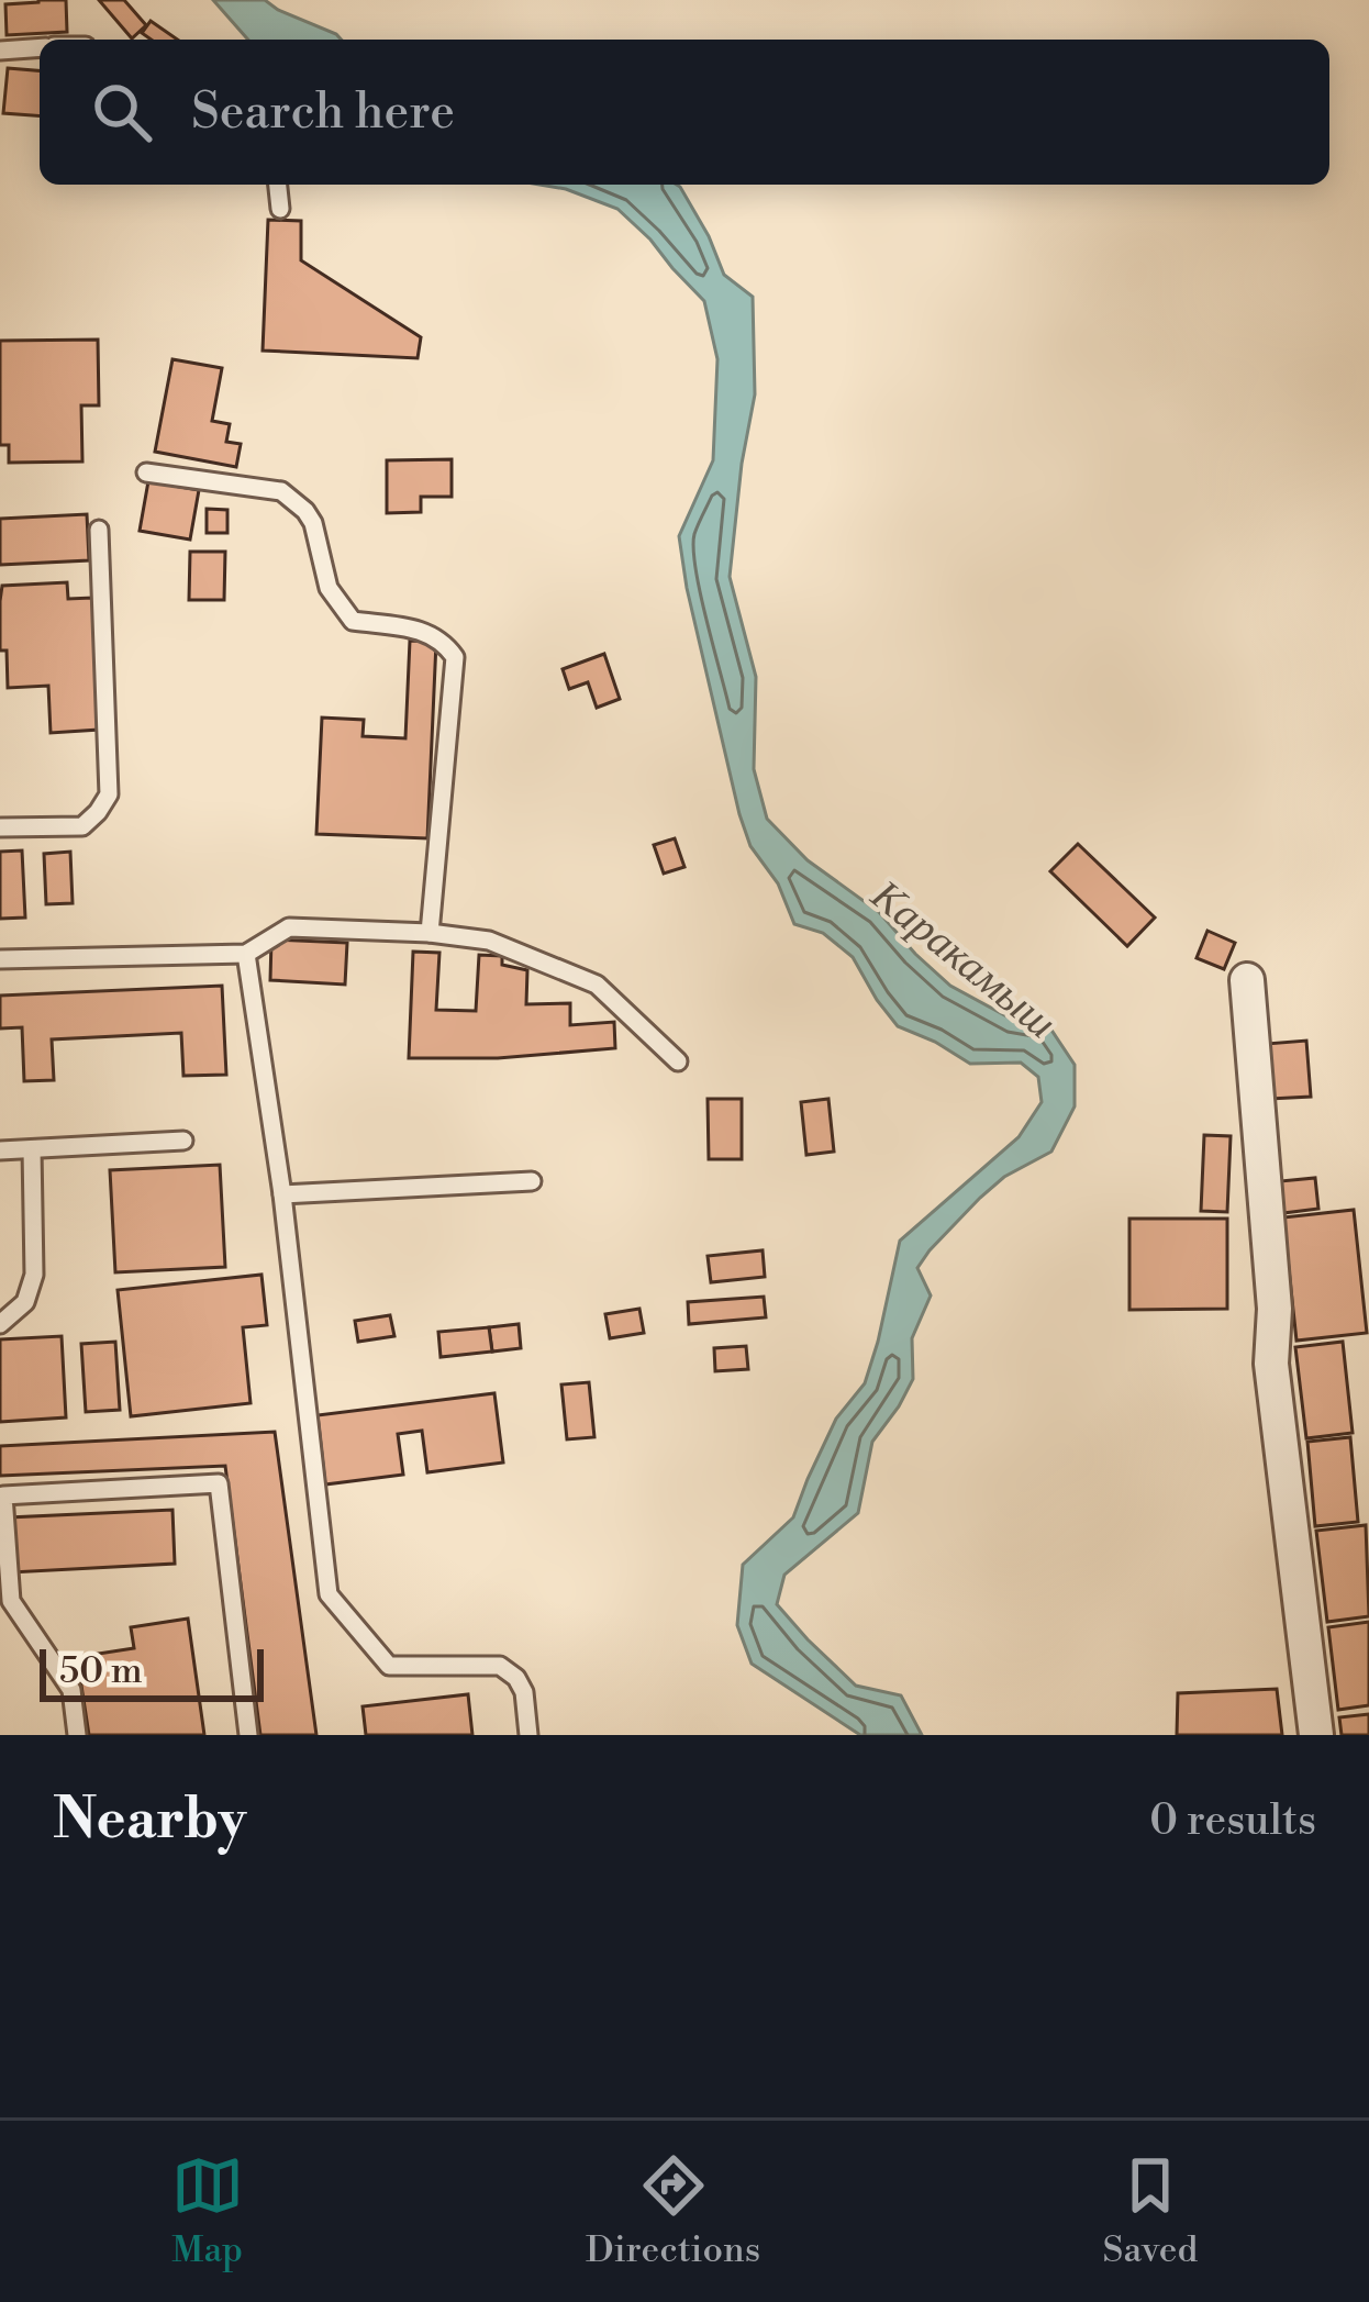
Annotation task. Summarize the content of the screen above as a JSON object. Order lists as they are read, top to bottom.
{
  "water": ["Каракамыш"],
  "scale_bar": "50 m",
  "page": {
    "search": "Search here",
    "scale": "50 m",
    "heading": ["Nearby", "0 results"],
    "nav": ["Map", "Directions", "Saved"]
  }
}
